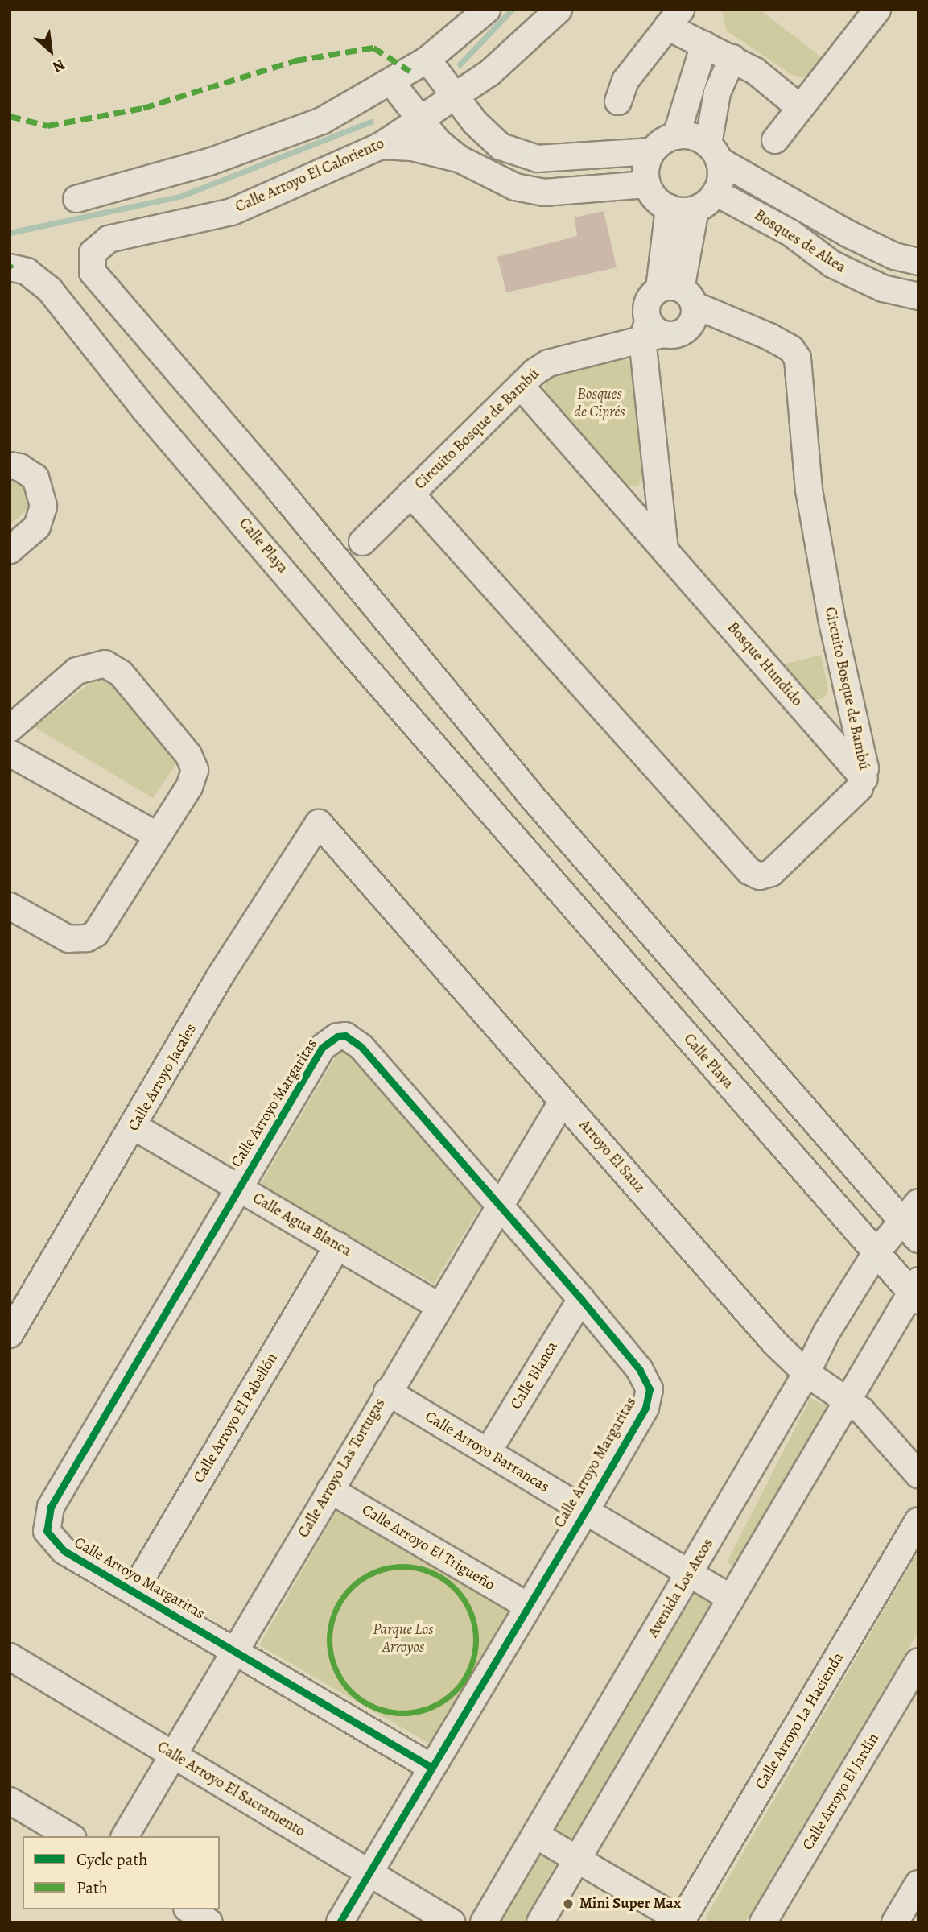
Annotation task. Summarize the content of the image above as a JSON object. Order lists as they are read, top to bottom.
{
  "streets": {
    "street": [
      "Calle Arroyo El Caloriento",
      "Bosques de Altea",
      "Circuito Bosque de Bambú",
      "Calle Playa",
      "Bosque Hundido",
      "Calle Arroyo Jacales",
      "Calle Arroyo Margaritas",
      "Arroyo El Sauz",
      "Calle Agua Blanca",
      "Calle Blanca",
      "Calle Arroyo El Pabellón",
      "Calle Arroyo Barrancas",
      "Calle Arroyo Las Tortugas",
      "Calle Arroyo El Trigueño",
      "Avenida Los Arcos",
      "Calle Arroyo La Hacienda",
      "Calle Arroyo El Sacramento",
      "Calle Arroyo El Jardín"
    ]
  },
  "crossings": [
    ["Circuito Bosque de Bambú", "Bosque Hundido"],
    ["Calle Playa", "Avenida Los Arcos"],
    ["Calle Arroyo Jacales", "Arroyo El Sauz"],
    ["Calle Arroyo Jacales", "Calle Agua Blanca"],
    ["Calle Arroyo Margaritas", "Calle Agua Blanca"],
    ["Calle Arroyo Margaritas", "Calle Blanca"],
    ["Calle Arroyo Margaritas", "Calle Arroyo El Pabellón"],
    ["Calle Arroyo Margaritas", "Calle Arroyo Barrancas"],
    ["Calle Arroyo Margaritas", "Calle Arroyo Las Tortugas"],
    ["Calle Arroyo Margaritas", "Calle Arroyo El Trigueño"],
    ["Calle Arroyo Margaritas", "Calle Arroyo El Sacramento"],
    ["Arroyo El Sauz", "Calle Arroyo Las Tortugas"],
    ["Arroyo El Sauz", "Avenida Los Arcos"],
    ["Calle Agua Blanca", "Calle Arroyo El Pabellón"],
    ["Calle Agua Blanca", "Calle Arroyo Las Tortugas"],
    ["Calle Blanca", "Calle Arroyo Barrancas"],
    ["Calle Arroyo Barrancas", "Calle Arroyo Las Tortugas"],
    ["Calle Arroyo Barrancas", "Avenida Los Arcos"],
    ["Calle Arroyo Las Tortugas", "Calle Arroyo El Trigueño"],
    ["Calle Arroyo Las Tortugas", "Calle Arroyo El Sacramento"]
  ],
  "parks": ["Bosques de Ciprés", "Parque Los Arroyos"],
  "places": ["Mini Super Max"],
  "legend": ["Cycle path", "Path"],
  "north": "bottom right"
}
